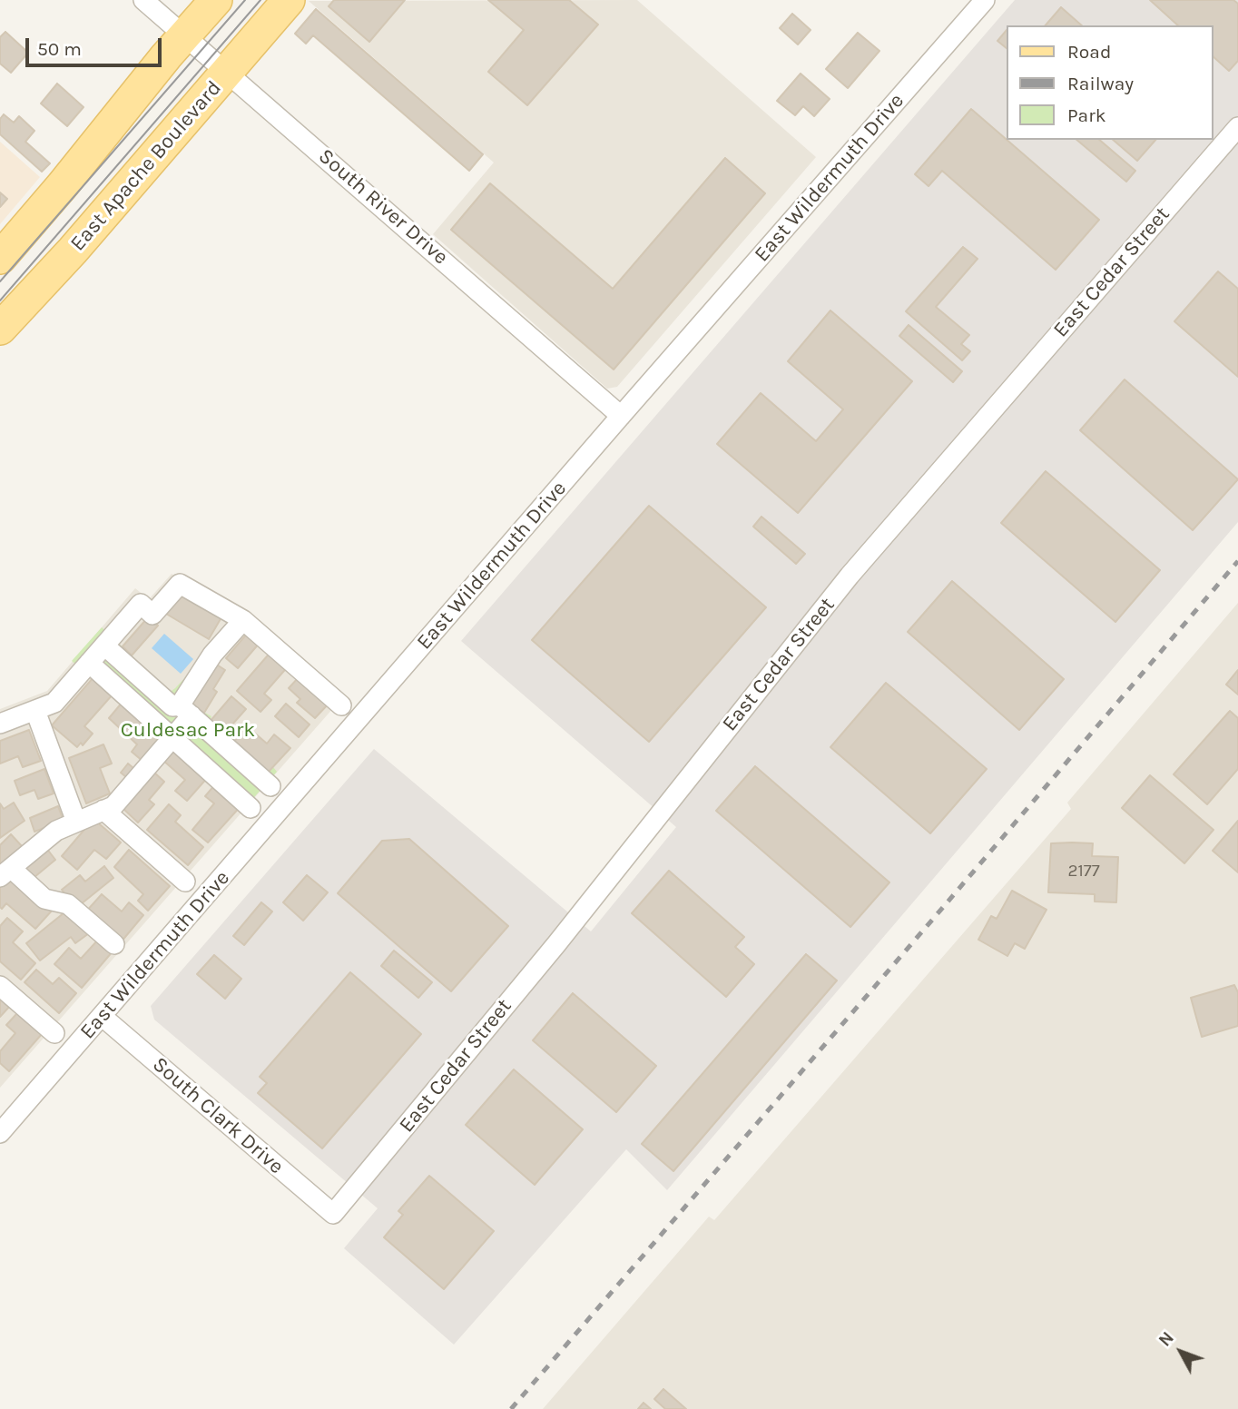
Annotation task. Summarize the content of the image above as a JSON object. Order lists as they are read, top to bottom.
{
  "streets": {
    "main road": ["East Apache Boulevard"],
    "street": [
      "East Wildermuth Drive",
      "South River Drive",
      "East Cedar Street",
      "South Clark Drive"
    ]
  },
  "crossings": [
    ["East Apache Boulevard", "South River Drive"],
    ["East Wildermuth Drive", "South River Drive"],
    ["East Wildermuth Drive", "South Clark Drive"],
    ["East Cedar Street", "South Clark Drive"]
  ],
  "parks": ["Culdesac Park"],
  "house_numbers": ["2177"],
  "legend": ["Road", "Railway", "Park"],
  "scale_bar": "50 m",
  "north": "top left"
}
